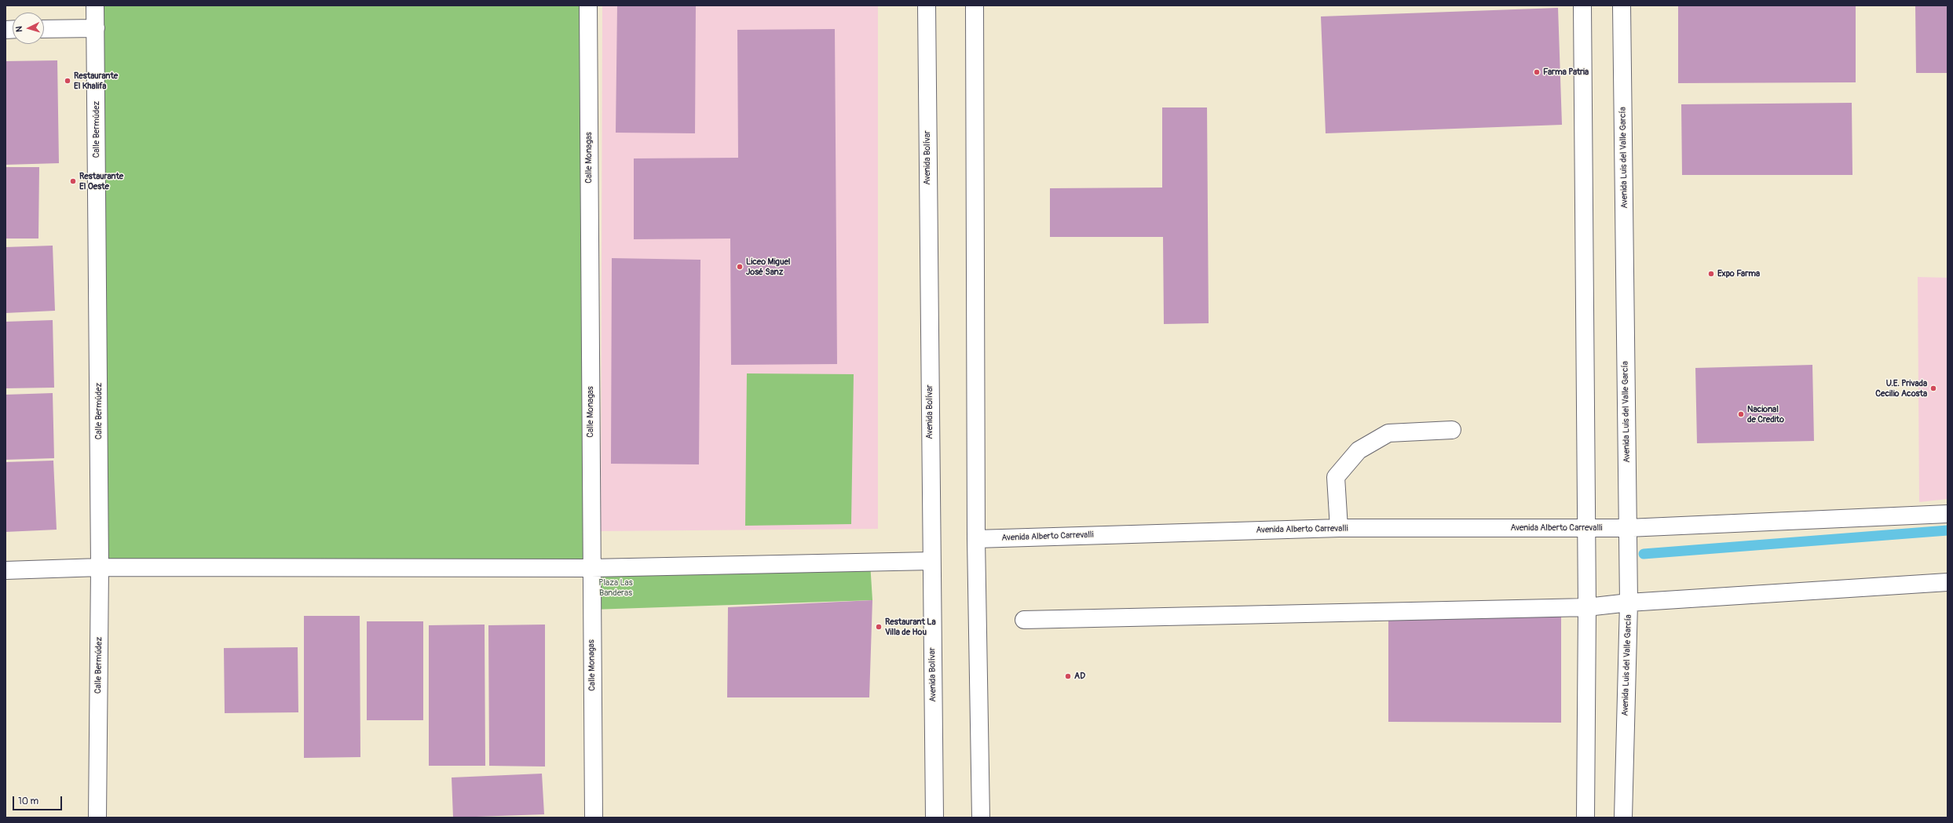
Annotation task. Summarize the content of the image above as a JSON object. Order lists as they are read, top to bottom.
{
  "streets": {
    "street": [
      "Calle Bermúdez",
      "Calle Monagas",
      "Avenida Bolívar",
      "Avenida Luis del Valle García",
      "Avenida Alberto Carrevalli"
    ]
  },
  "crossings": [
    ["Avenida Luis del Valle García", "Avenida Alberto Carrevalli"]
  ],
  "parks": ["Plaza Las Banderas"],
  "places": [
    "Farma Patria",
    "Restaurante El Khalifa",
    "Restaurante El Oeste",
    "Liceo Miguel José Sanz",
    "Expo Farma",
    "U.E. Privada Cecilio Acosta",
    "Nacional de Credito",
    "Restaurant La Villa de Hou",
    "AD"
  ],
  "scale_bar": "10 m",
  "north": "left"
}
